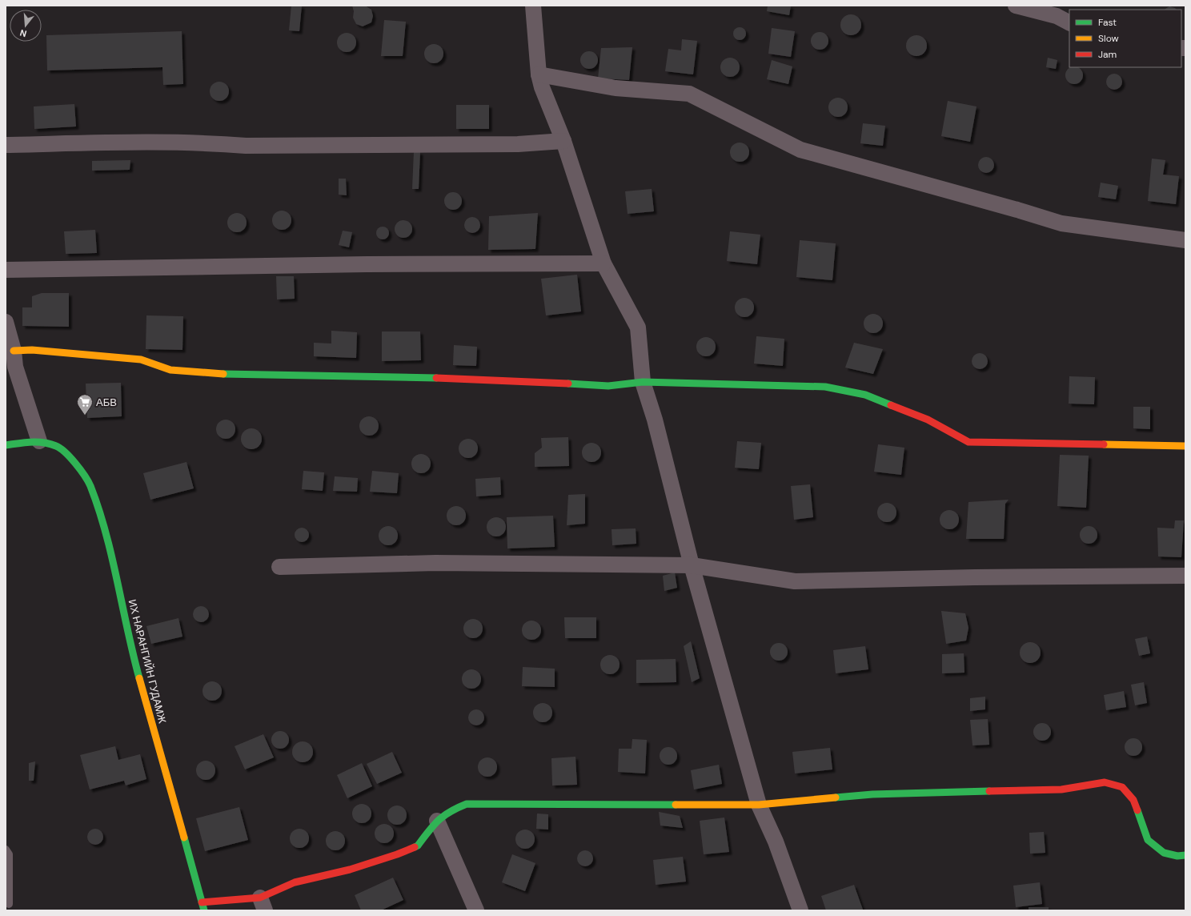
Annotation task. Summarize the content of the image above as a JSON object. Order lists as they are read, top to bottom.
{
  "streets": {
    "street": ["ИХ НАРАНГИЙН ГУДАМЖ"]
  },
  "places": {
    "supermarket": ["АБВ"]
  },
  "legend": ["Fast", "Slow", "Jam"],
  "north": "bottom"
}
